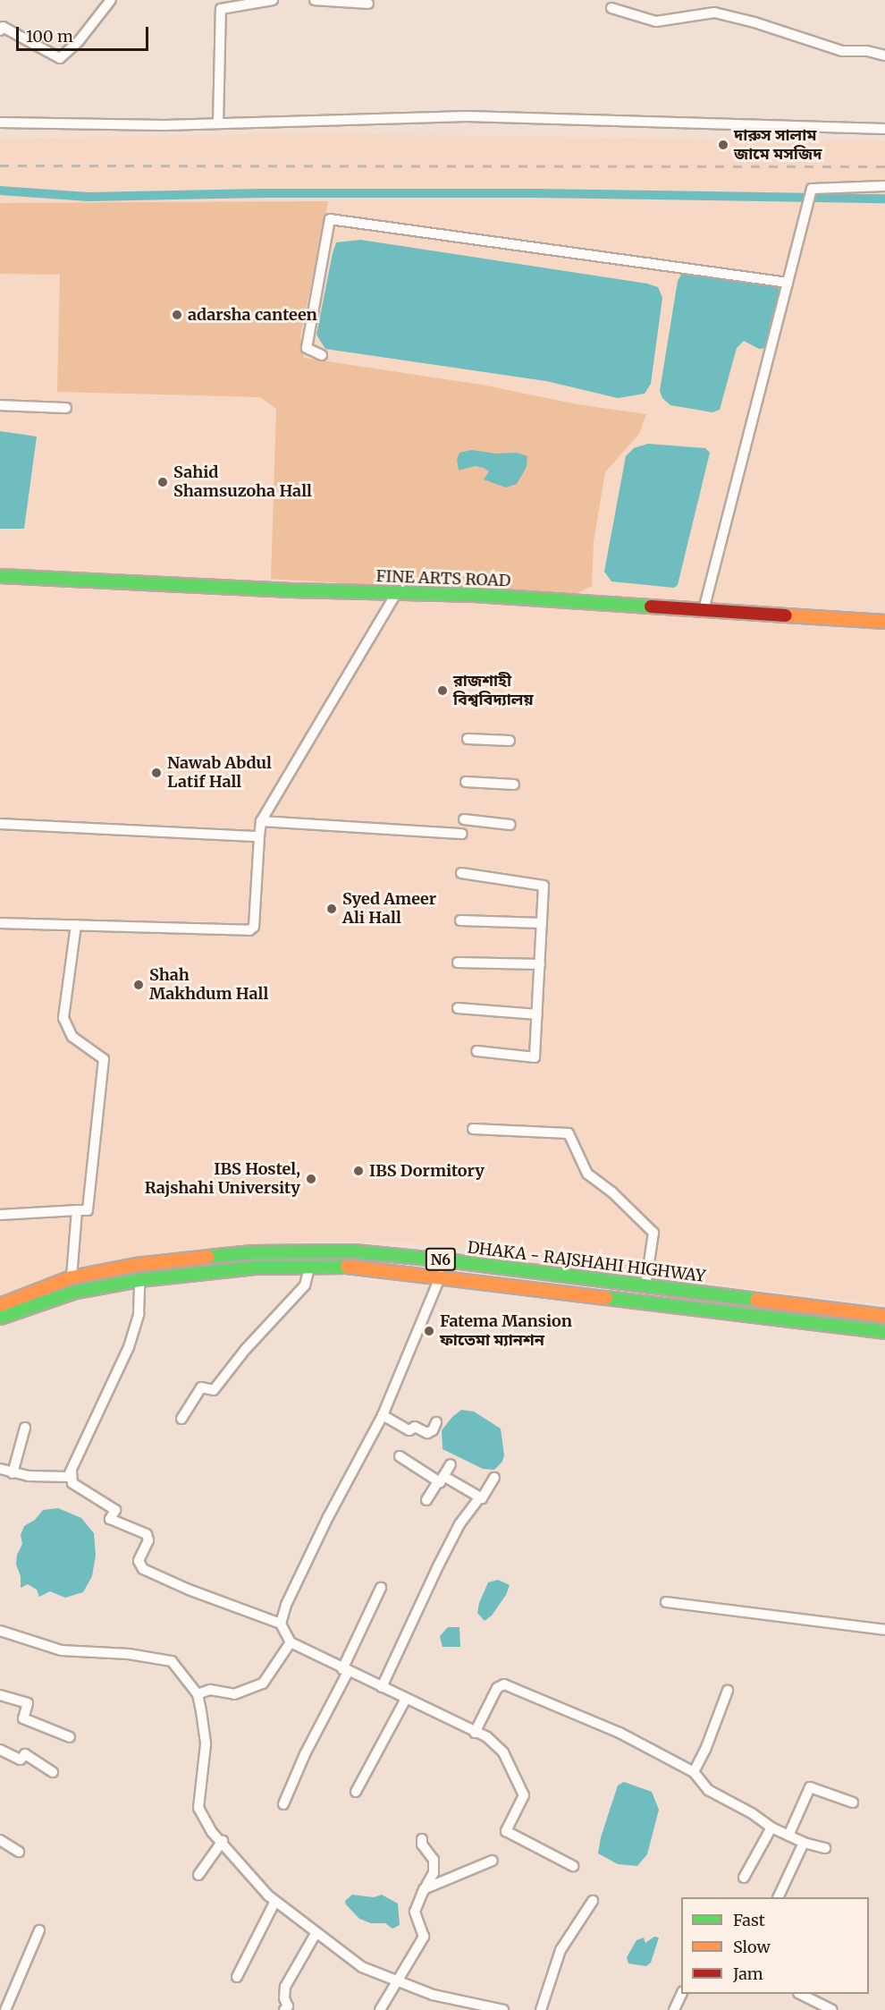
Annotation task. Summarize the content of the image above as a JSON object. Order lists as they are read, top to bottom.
{
  "streets": {
    "main road": ["FINE ARTS ROAD", "N6", "DHAKA - RAJSHAHI HIGHWAY"]
  },
  "places": [
    "দারুস সালাম জামে মসজিদ",
    "adarsha canteen",
    "Sahid Shamsuzoha Hall",
    "রাজশাহী বিশ্ববিদ্যালয়",
    "Nawab Abdul Latif Hall",
    "Syed Ameer Ali Hall",
    "Shah Makhdum Hall",
    "IBS Dormitory",
    "IBS Hostel, Rajshahi University",
    "Fatema Mansion ফাতেমা ম্যানশন"
  ],
  "legend": ["Fast", "Slow", "Jam"],
  "scale_bar": "100 m"
}
